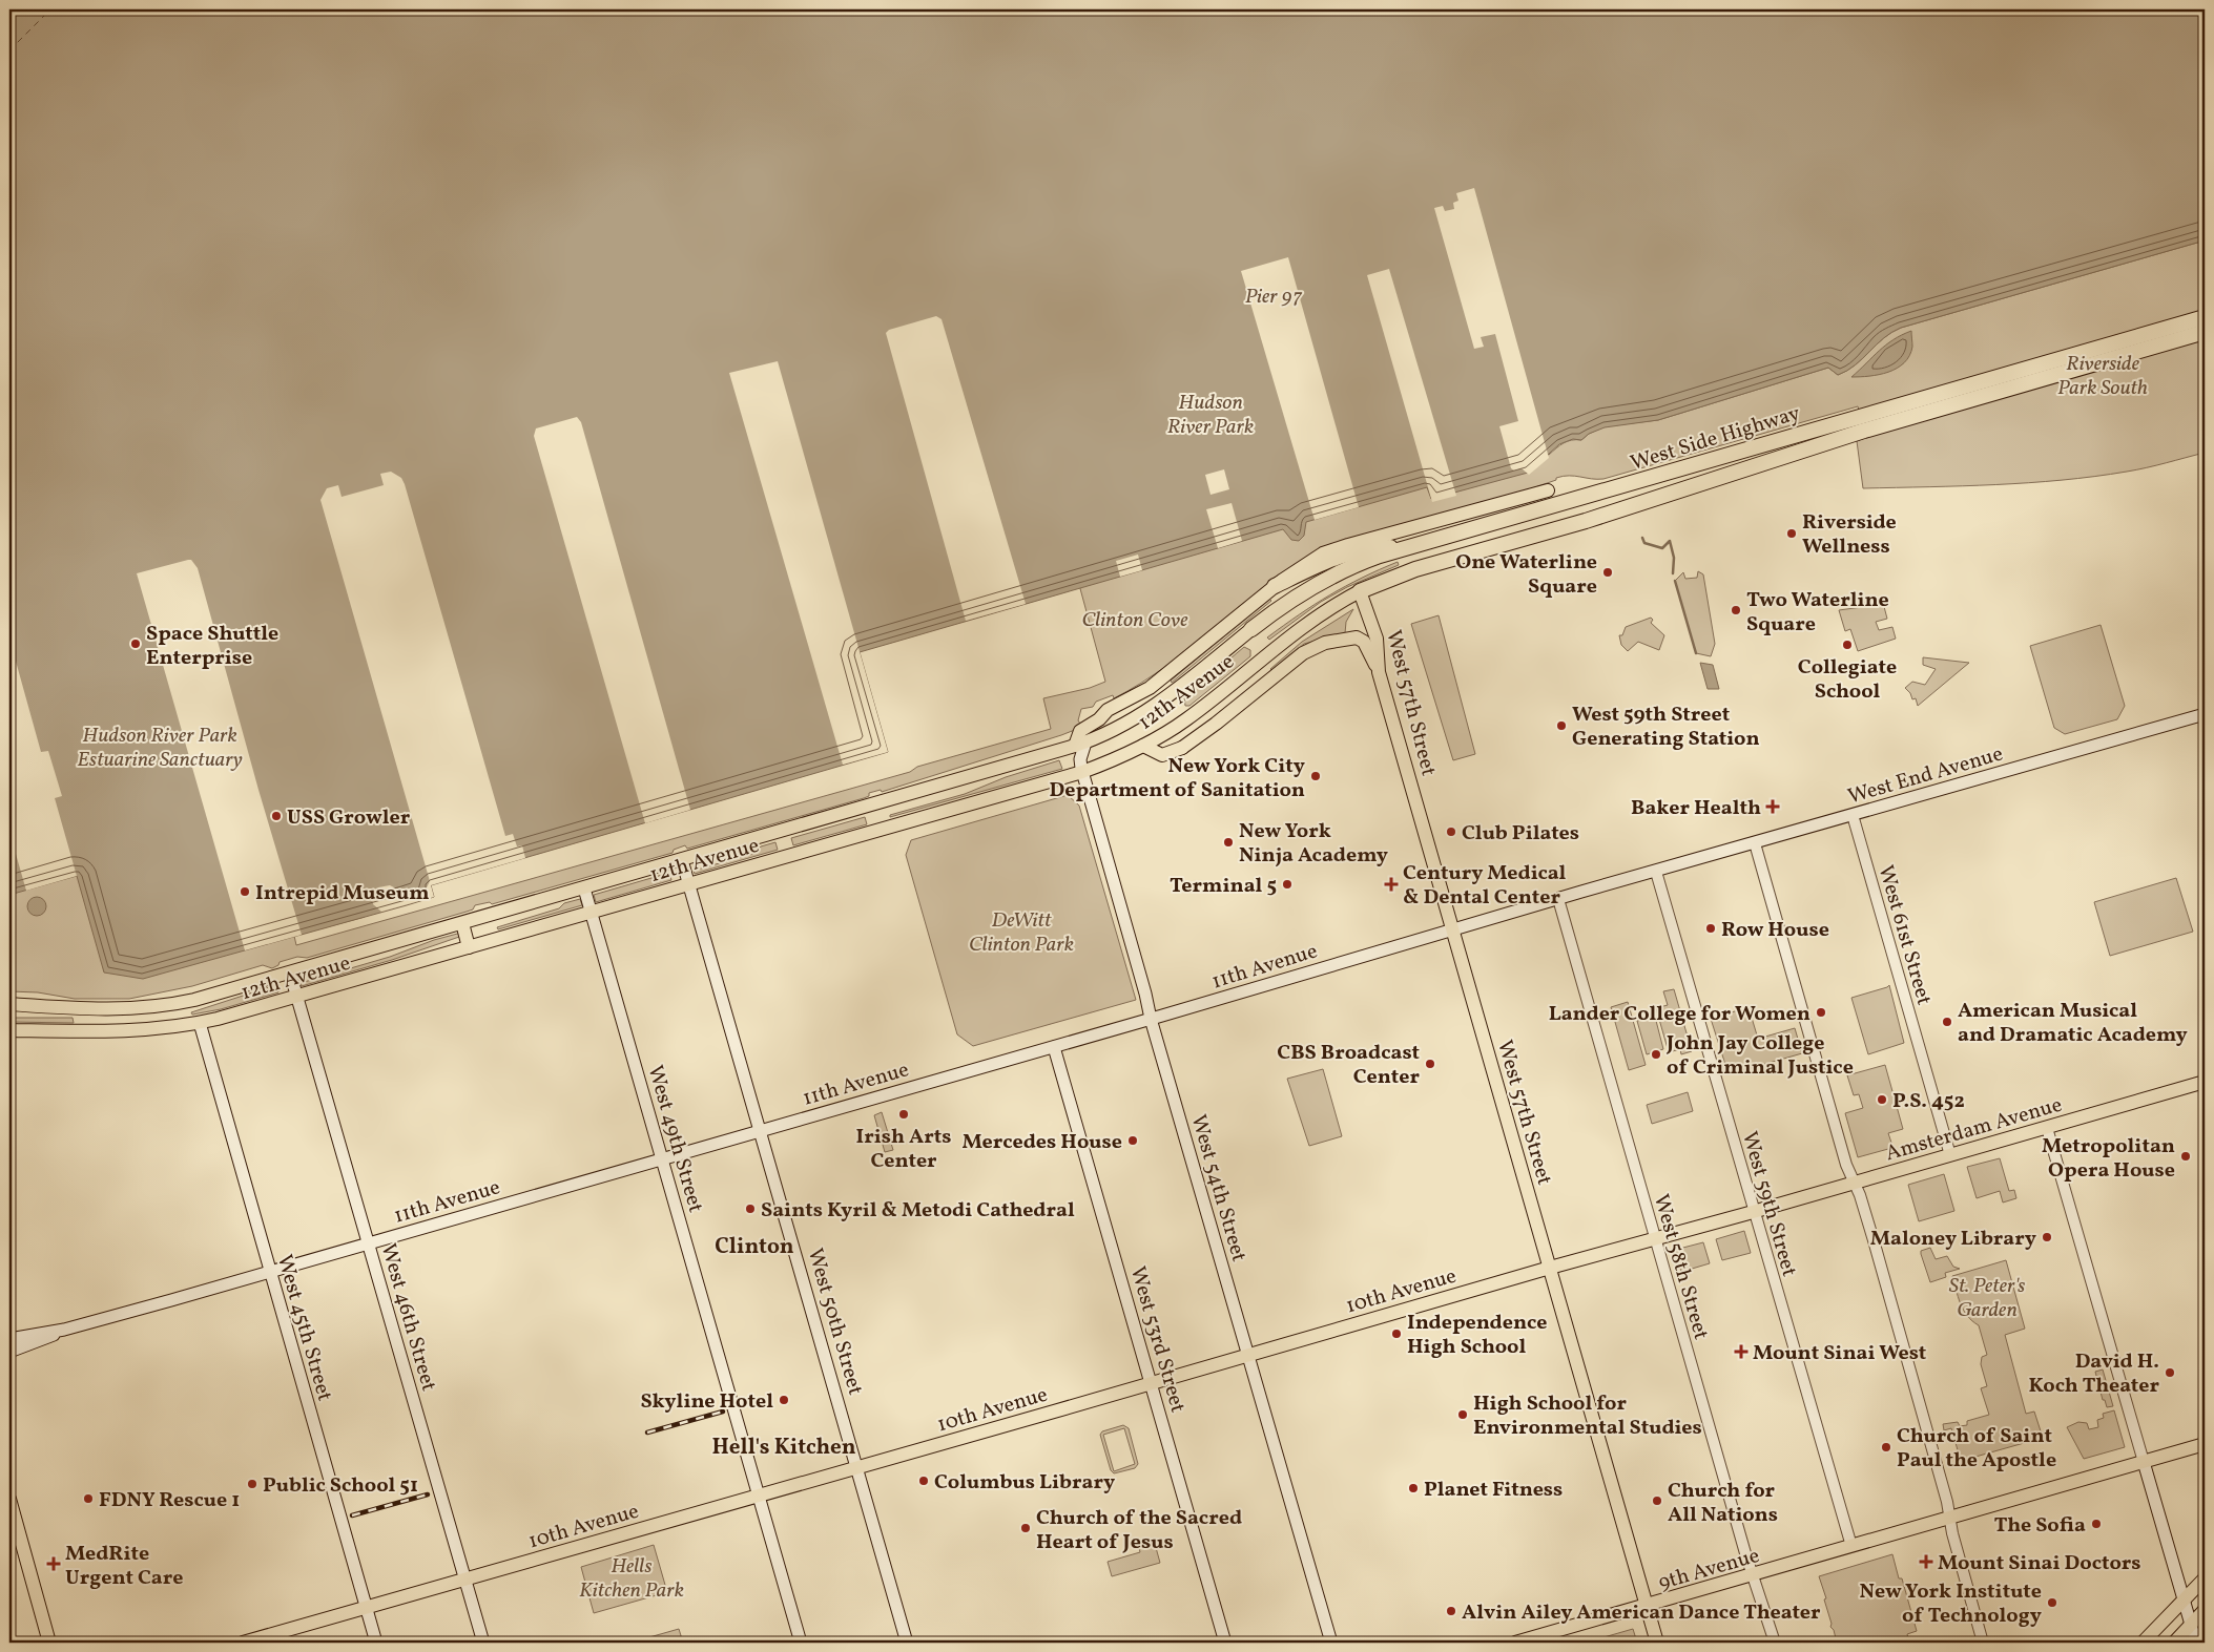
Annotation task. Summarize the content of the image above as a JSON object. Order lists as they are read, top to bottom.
{
  "streets": {
    "highway": ["West Side Highway"],
    "main road": [
      "12th Avenue",
      "West 57th Street",
      "West End Avenue",
      "11th Avenue",
      "Amsterdam Avenue",
      "West 49th Street",
      "West 54th Street",
      "10th Avenue",
      "West 46th Street",
      "West 50th Street",
      "West 45th Street",
      "West 53rd Street",
      "9th Avenue"
    ],
    "street": ["West 61st Street", "West 59th Street", "West 58th Street"]
  },
  "crossings": [
    ["West Side Highway", "12th Avenue"],
    ["West Side Highway", "West 57th Street"],
    ["12th Avenue", "West 57th Street"],
    ["12th Avenue", "West 49th Street"],
    ["12th Avenue", "West 54th Street"],
    ["12th Avenue", "West 46th Street"],
    ["12th Avenue", "West 50th Street"],
    ["12th Avenue", "West 45th Street"],
    ["West 57th Street", "11th Avenue"],
    ["West 57th Street", "10th Avenue"],
    ["West 57th Street", "9th Avenue"],
    ["West End Avenue", "West 61st Street"],
    ["West End Avenue", "11th Avenue"],
    ["West End Avenue", "West 59th Street"],
    ["West 61st Street", "Amsterdam Avenue"],
    ["11th Avenue", "West 49th Street"],
    ["11th Avenue", "West 54th Street"],
    ["11th Avenue", "West 59th Street"],
    ["11th Avenue", "West 58th Street"],
    ["11th Avenue", "West 46th Street"],
    ["11th Avenue", "West 50th Street"],
    ["11th Avenue", "West 45th Street"],
    ["11th Avenue", "West 53rd Street"],
    ["Amsterdam Avenue", "West 59th Street"],
    ["Amsterdam Avenue", "10th Avenue"],
    ["West 49th Street", "10th Avenue"],
    ["West 54th Street", "10th Avenue"],
    ["West 59th Street", "10th Avenue"],
    ["West 59th Street", "9th Avenue"],
    ["West 58th Street", "10th Avenue"],
    ["West 58th Street", "9th Avenue"],
    ["10th Avenue", "West 46th Street"],
    ["10th Avenue", "West 50th Street"],
    ["10th Avenue", "West 45th Street"],
    ["10th Avenue", "West 53rd Street"]
  ],
  "districts": ["Clinton", "Hell's Kitchen"],
  "parks": [
    "Pier 97",
    "Riverside Park South",
    "Hudson River Park",
    "Clinton Cove",
    "Hudson River Park Estuarine Sanctuary",
    "DeWitt Clinton Park",
    "St. Peter's Garden",
    "Hells Kitchen Park"
  ],
  "places": {
    "other": [
      "Riverside Wellness",
      "One Waterline Square",
      "Two Waterline Square",
      "Space Shuttle Enterprise",
      "Collegiate School",
      "West 59th Street Generating Station",
      "New York City Department of Sanitation",
      "USS Growler",
      "Club Pilates",
      "New York Ninja Academy",
      "Terminal 5",
      "Intrepid Museum",
      "Row House",
      "Lander College for Women",
      "American Musical and Dramatic Academy",
      "John Jay College of Criminal Justice",
      "CBS Broadcast Center",
      "P.S. 452",
      "Irish Arts Center",
      "Mercedes House",
      "Metropolitan Opera House",
      "Saints Kyril & Metodi Cathedral",
      "Maloney Library",
      "Independence High School",
      "David H. Koch Theater",
      "Skyline Hotel",
      "High School for Environmental Studies",
      "Church of Saint Paul the Apostle",
      "Columbus Library",
      "Public School 51",
      "Planet Fitness",
      "FDNY Rescue 1",
      "Church for All Nations",
      "The Sofia",
      "Church of the Sacred Heart of Jesus",
      "New York Institute of Technology",
      "Alvin Ailey American Dance Theater"
    ],
    "health": [
      "Baker Health",
      "Century Medical & Dental Center",
      "Mount Sinai West",
      "Mount Sinai Doctors",
      "MedRite Urgent Care"
    ]
  }
}
